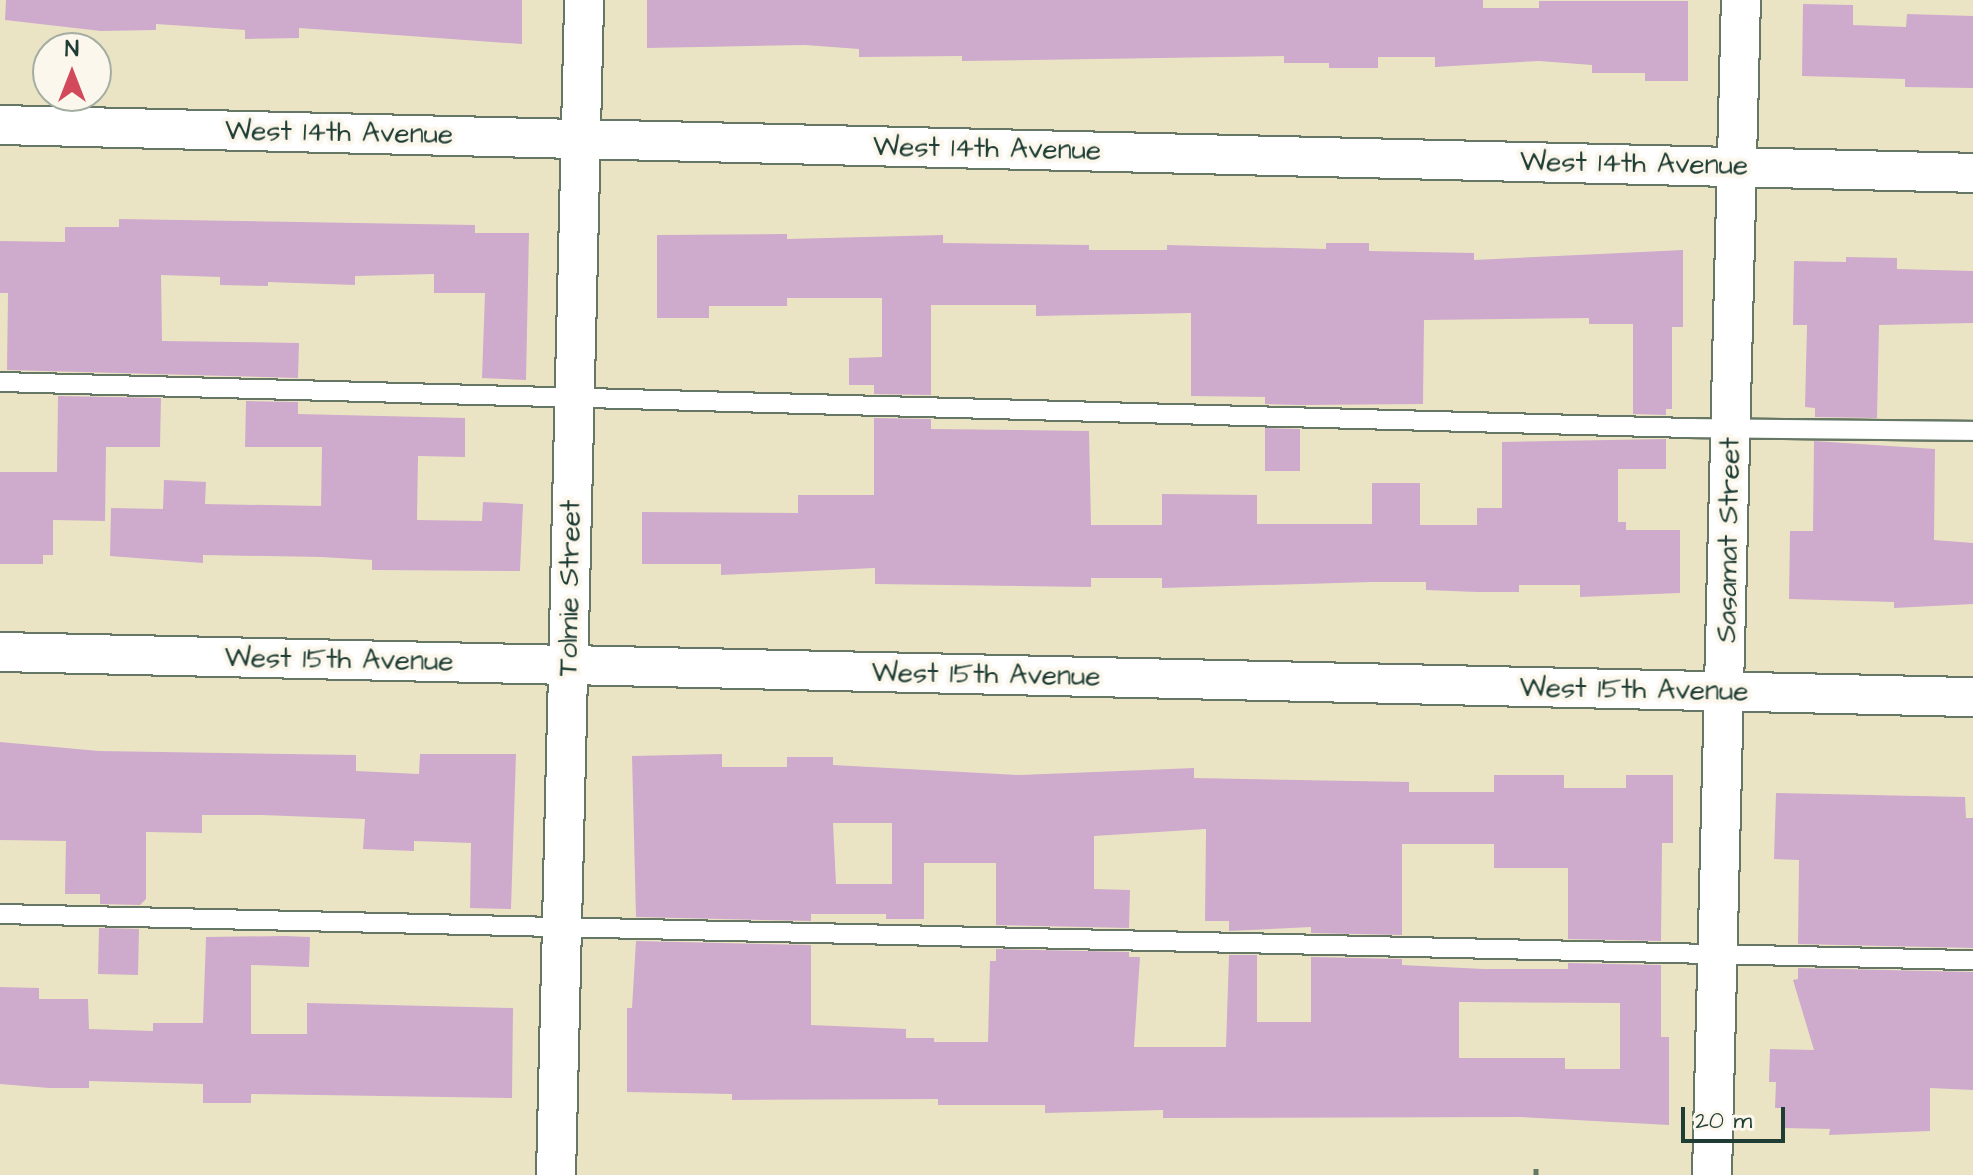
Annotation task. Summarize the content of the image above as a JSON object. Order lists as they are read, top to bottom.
{
  "streets": {
    "street": [
      "West 14th Avenue",
      "Sasamat Street",
      "Tolmie Street",
      "West 15th Avenue"
    ]
  },
  "crossings": [
    ["West 14th Avenue", "Sasamat Street"],
    ["West 14th Avenue", "Tolmie Street"],
    ["Sasamat Street", "West 15th Avenue"],
    ["Tolmie Street", "West 15th Avenue"]
  ],
  "scale_bar": "20 m",
  "north": "top"
}
